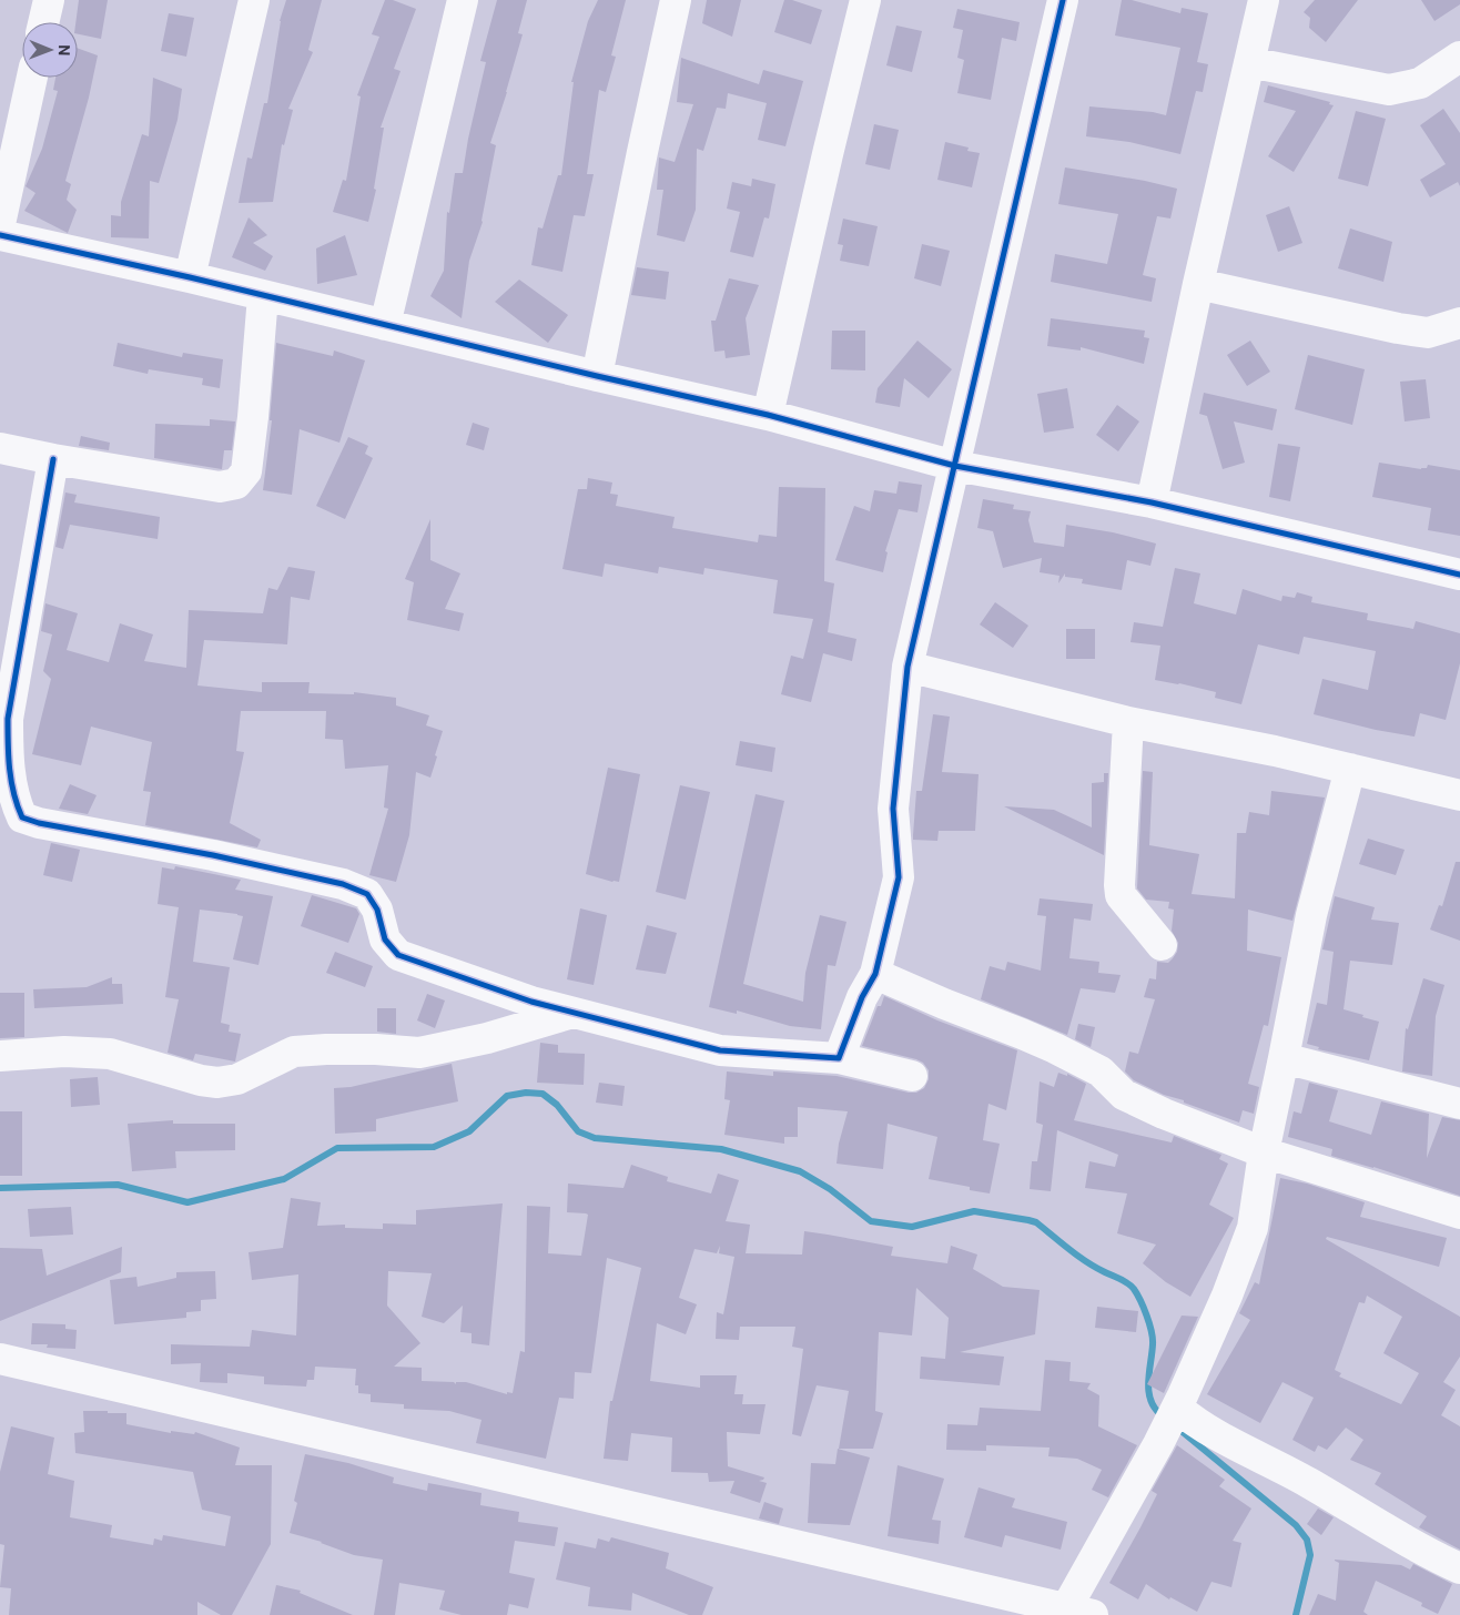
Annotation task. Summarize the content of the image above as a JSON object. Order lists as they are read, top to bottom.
{
  "north": "right"
}
